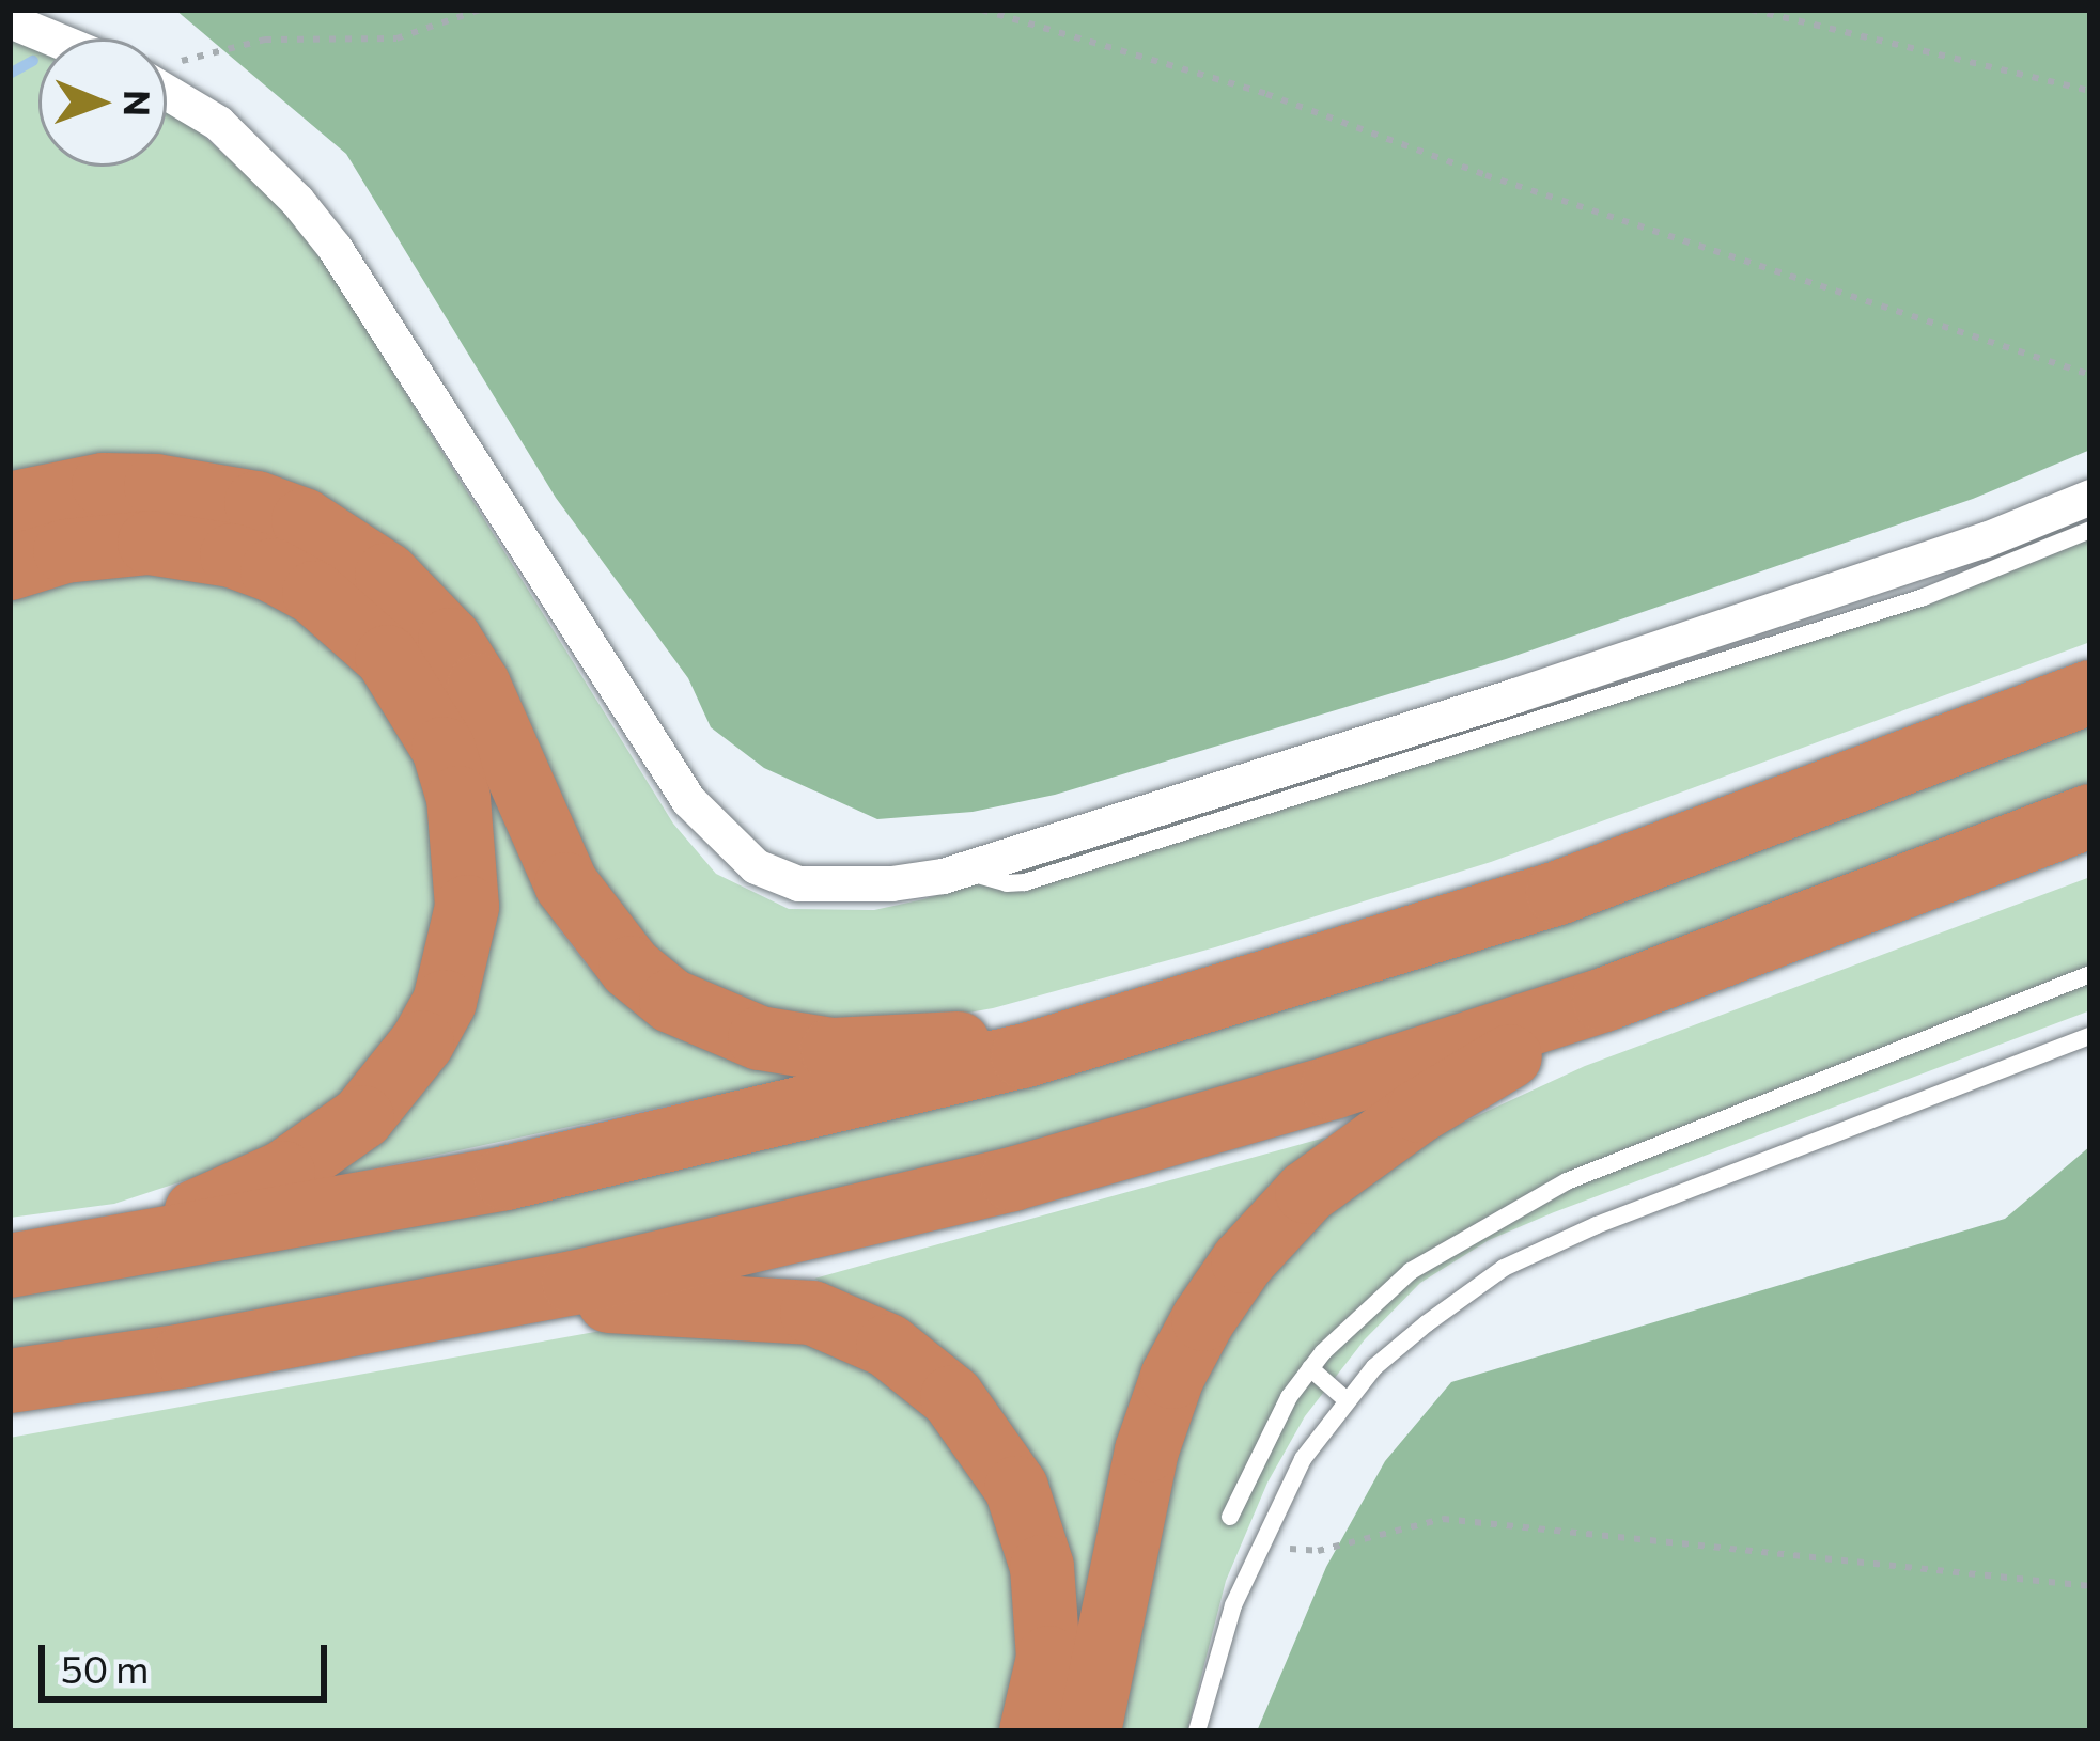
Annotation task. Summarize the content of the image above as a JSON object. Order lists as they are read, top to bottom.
{
  "scale_bar": "50 m",
  "north": "right"
}
